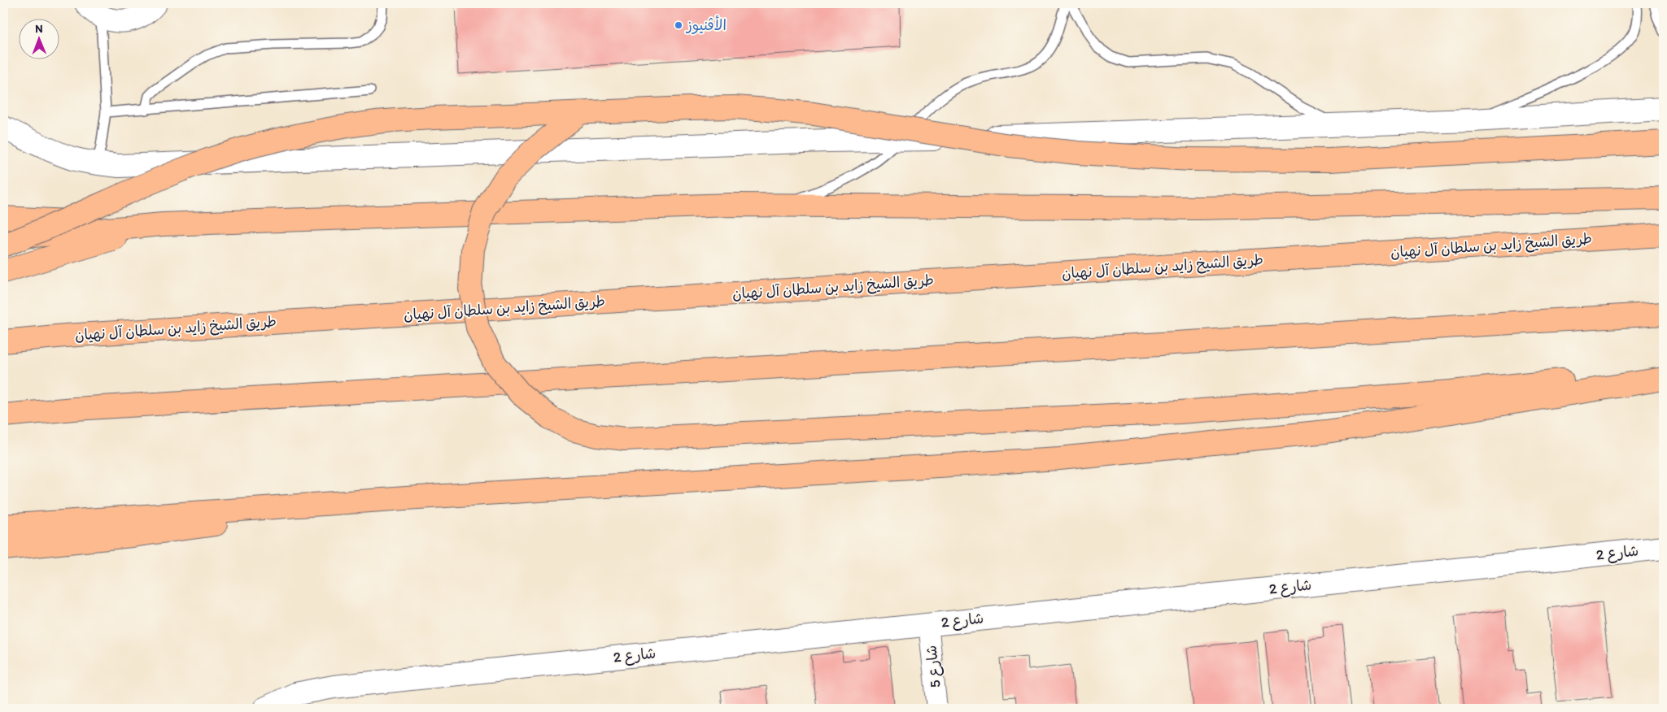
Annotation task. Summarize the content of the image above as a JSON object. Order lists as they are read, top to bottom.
{
  "streets": {
    "highway": ["طريق الشيخ زايد بن سلطان آل نهيان"],
    "street": ["شارع 2", "شارع 5"]
  },
  "crossings": [
    ["شارع 2", "شارع 5"]
  ],
  "places": ["الأڤنيوز"],
  "north": "top"
}
